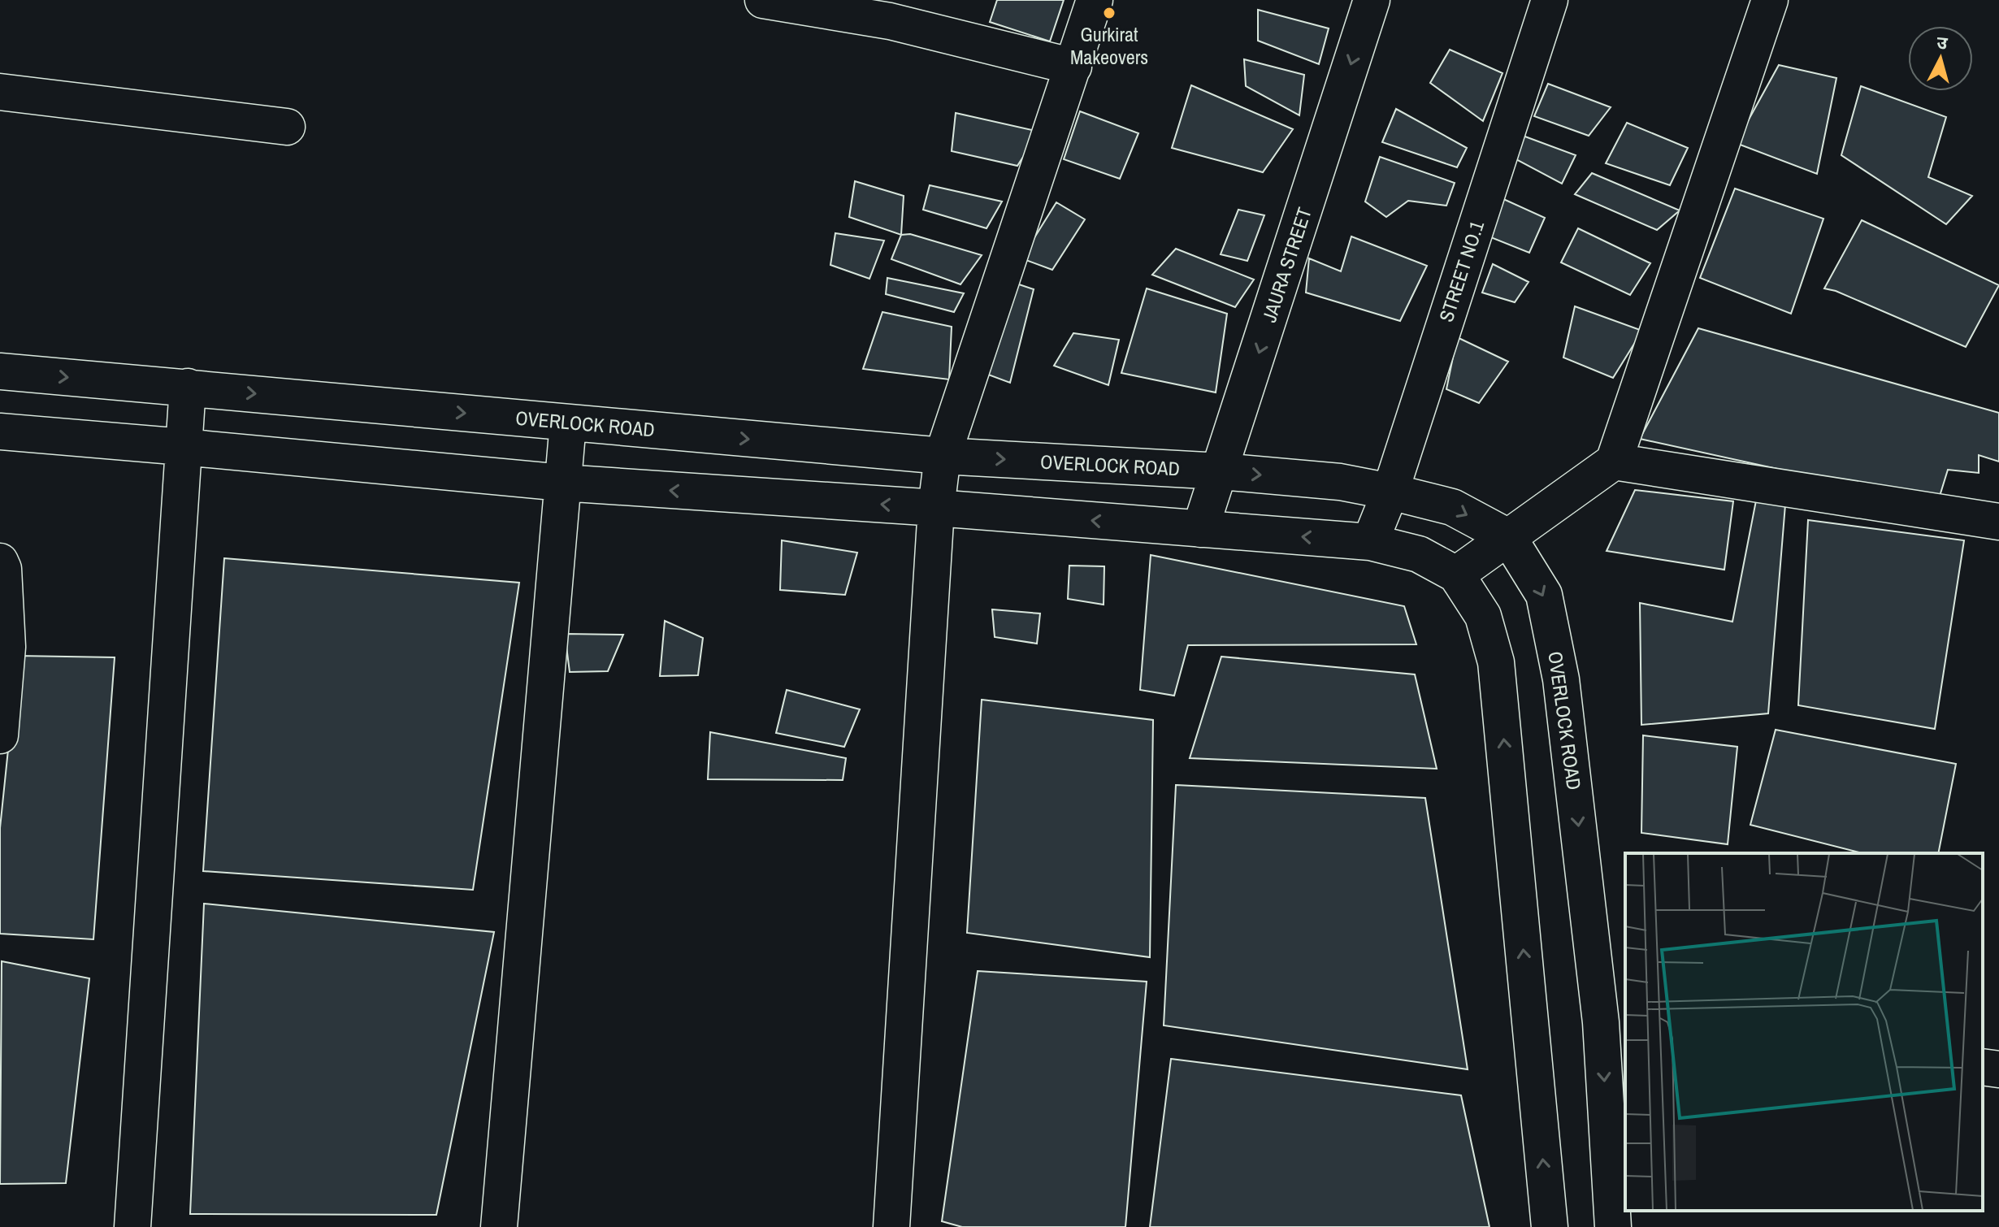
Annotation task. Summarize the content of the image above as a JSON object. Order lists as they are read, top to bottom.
{
  "streets": {
    "street": ["JAURA STREET", "STREET NO.1", "OVERLOCK ROAD"]
  },
  "crossings": [
    ["JAURA STREET", "OVERLOCK ROAD"],
    ["STREET NO.1", "OVERLOCK ROAD"]
  ],
  "places": ["Gurkirat Makeovers"],
  "north": "top"
}
